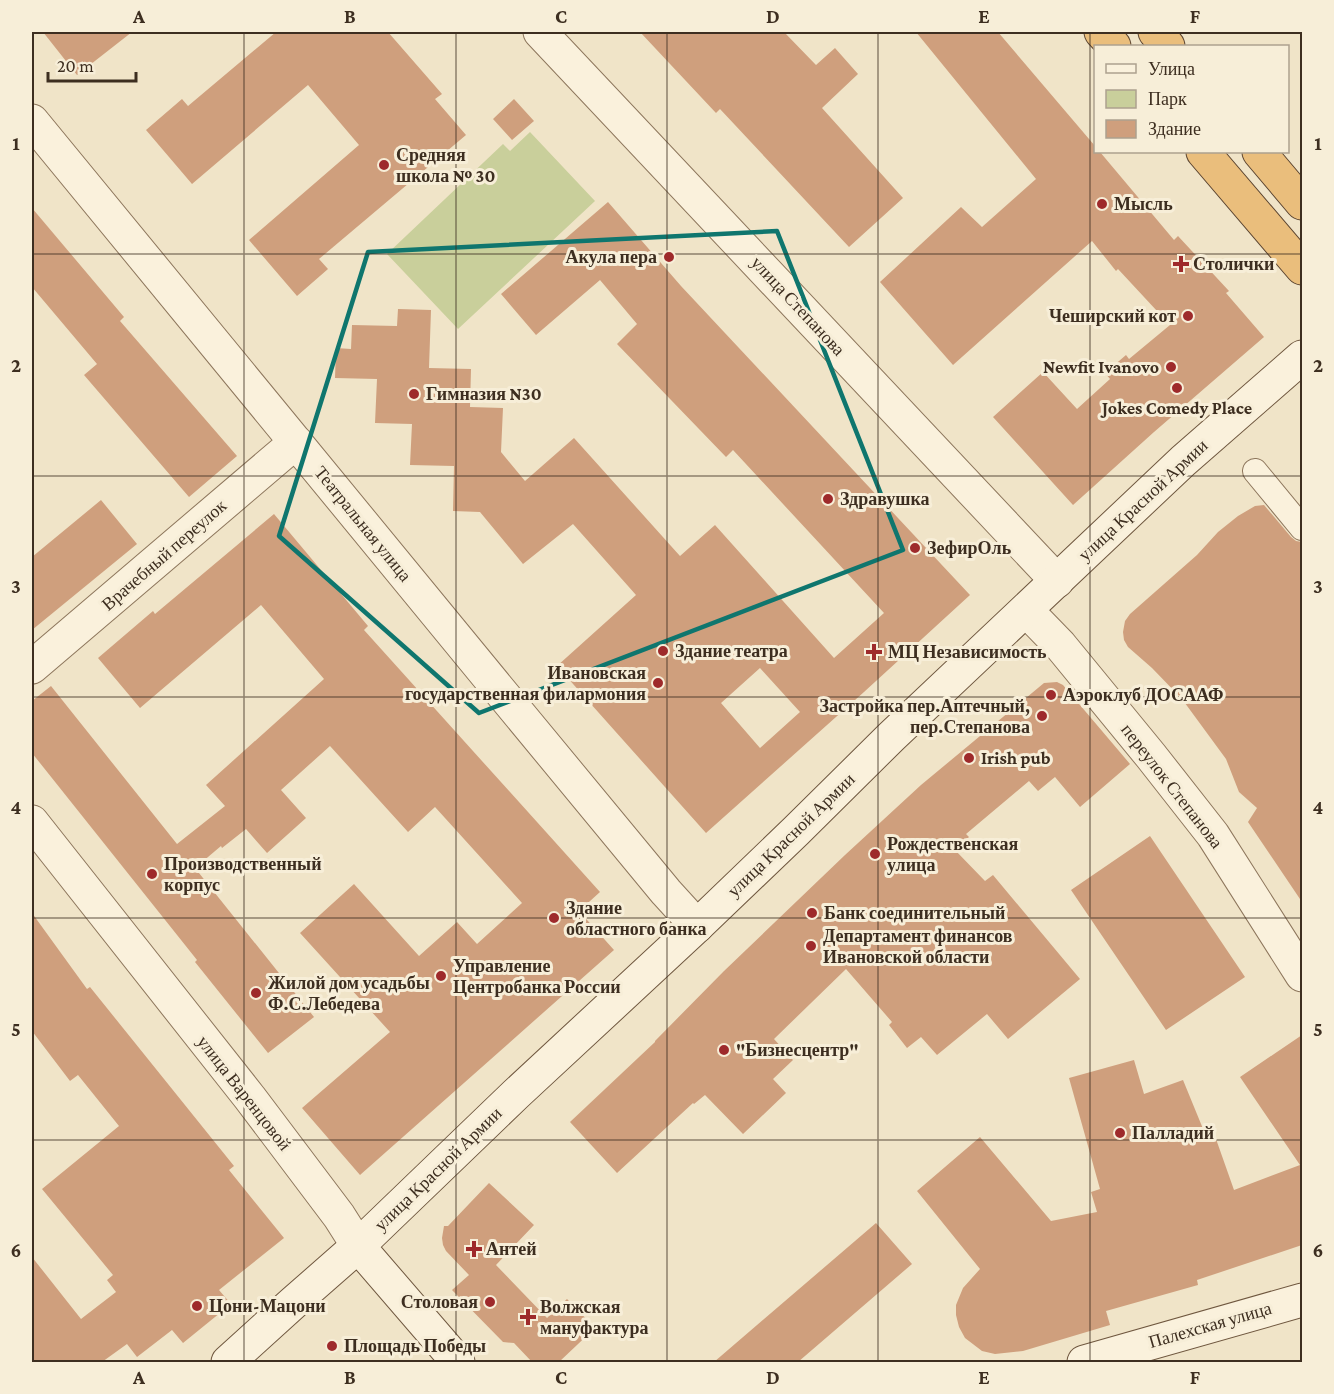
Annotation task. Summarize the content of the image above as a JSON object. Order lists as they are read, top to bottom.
{
  "streets": {
    "street": [
      "улица Степанова",
      "улица Красной Армии",
      "Театральная улица",
      "Врачебный переулок",
      "переулок Степанова",
      "улица Варенцовой",
      "Палехская улица"
    ]
  },
  "crossings": [
    ["улица Степанова", "улица Красной Армии"],
    ["улица Красной Армии", "Театральная улица"],
    ["улица Красной Армии", "переулок Степанова"],
    ["улица Красной Армии", "улица Варенцовой"],
    ["Театральная улица", "Врачебный переулок"]
  ],
  "places": {
    "other": [
      "Средняя школа № 30",
      "Мысль",
      "Акула пера",
      "Чеширский кот",
      "Newfit Ivanovo",
      "Jokes Comedy Place",
      "Гимназия N30",
      "Здравушка",
      "ЗефирОль",
      "Здание театра",
      "Ивановская государственная филармония",
      "Аэроклуб ДОСААФ",
      "Застройка пер.Аптечный, пер.Степанова",
      "Irish pub",
      "Рождественская улица",
      "Производственный корпус",
      "Банк соединительный",
      "Здание областного банка",
      "Департамент финансов Ивановской области",
      "Управление Центробанка России",
      "Жилой дом усадьбы Ф.С.Лебедева",
      "\"Бизнесцентр\"",
      "Палладий",
      "Столовая",
      "Цони-Мацони",
      "Площадь Победы"
    ],
    "health": [
      "Столички",
      "МЦ Независимость",
      "Антей",
      "Волжская мануфактура"
    ]
  },
  "legend": ["Улица", "Парк", "Здание"],
  "scale_bar": "20 m",
  "grid": {
    "columns": [
      "A",
      "B",
      "C",
      "D",
      "E",
      "F"
    ],
    "rows": [
      "1",
      "2",
      "3",
      "4",
      "5",
      "6"
    ]
  }
}
